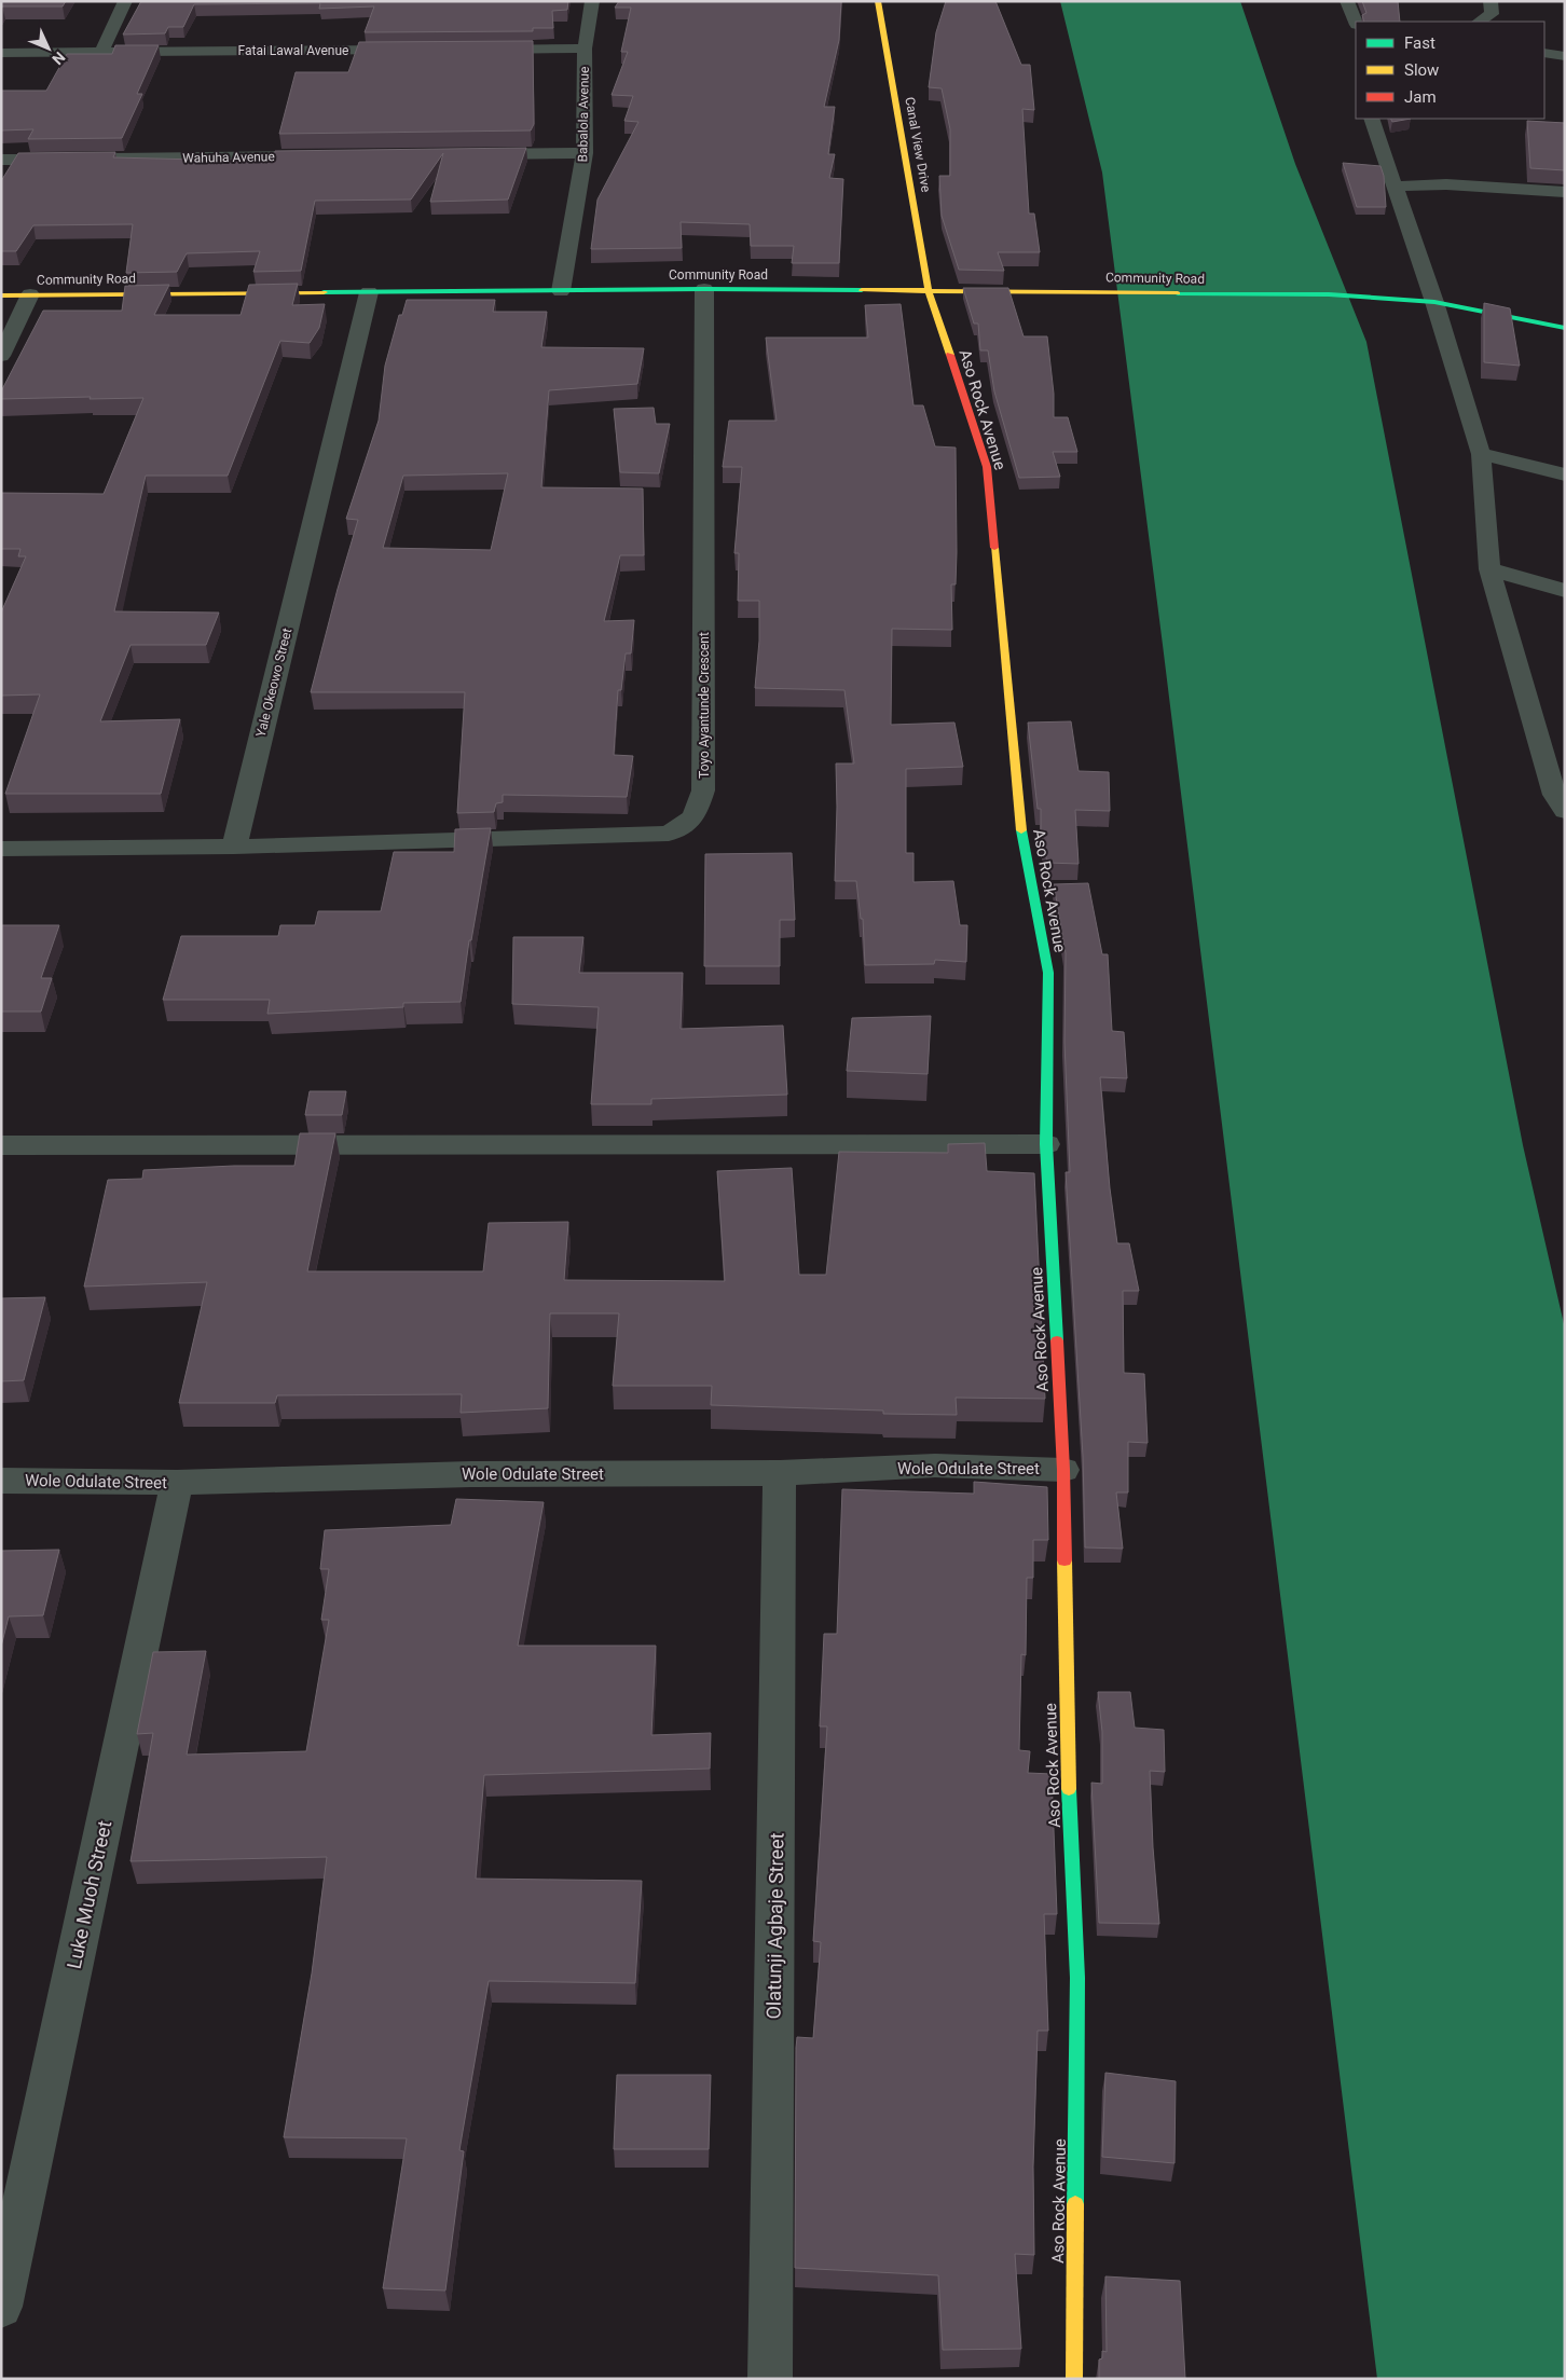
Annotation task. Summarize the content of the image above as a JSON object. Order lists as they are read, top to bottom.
{
  "streets": {
    "street": [
      "Fatai Lawal Avenue",
      "Babalola Avenue",
      "Canal View Drive",
      "Wahuha Avenue",
      "Community Road",
      "Aso Rock Avenue",
      "Yale Okeowo Street",
      "Toyo Ayantunde Crescent",
      "Wole Odulate Street",
      "Luke Muoh Street",
      "Olatunji Agbaje Street"
    ]
  },
  "crossings": [
    ["Babalola Avenue", "Community Road"],
    ["Canal View Drive", "Community Road"],
    ["Canal View Drive", "Aso Rock Avenue"],
    ["Community Road", "Aso Rock Avenue"],
    ["Community Road", "Yale Okeowo Street"],
    ["Community Road", "Toyo Ayantunde Crescent"],
    ["Aso Rock Avenue", "Wole Odulate Street"],
    ["Yale Okeowo Street", "Toyo Ayantunde Crescent"],
    ["Wole Odulate Street", "Luke Muoh Street"],
    ["Wole Odulate Street", "Olatunji Agbaje Street"]
  ],
  "legend": ["Fast", "Slow", "Jam"],
  "north": "bottom right"
}
